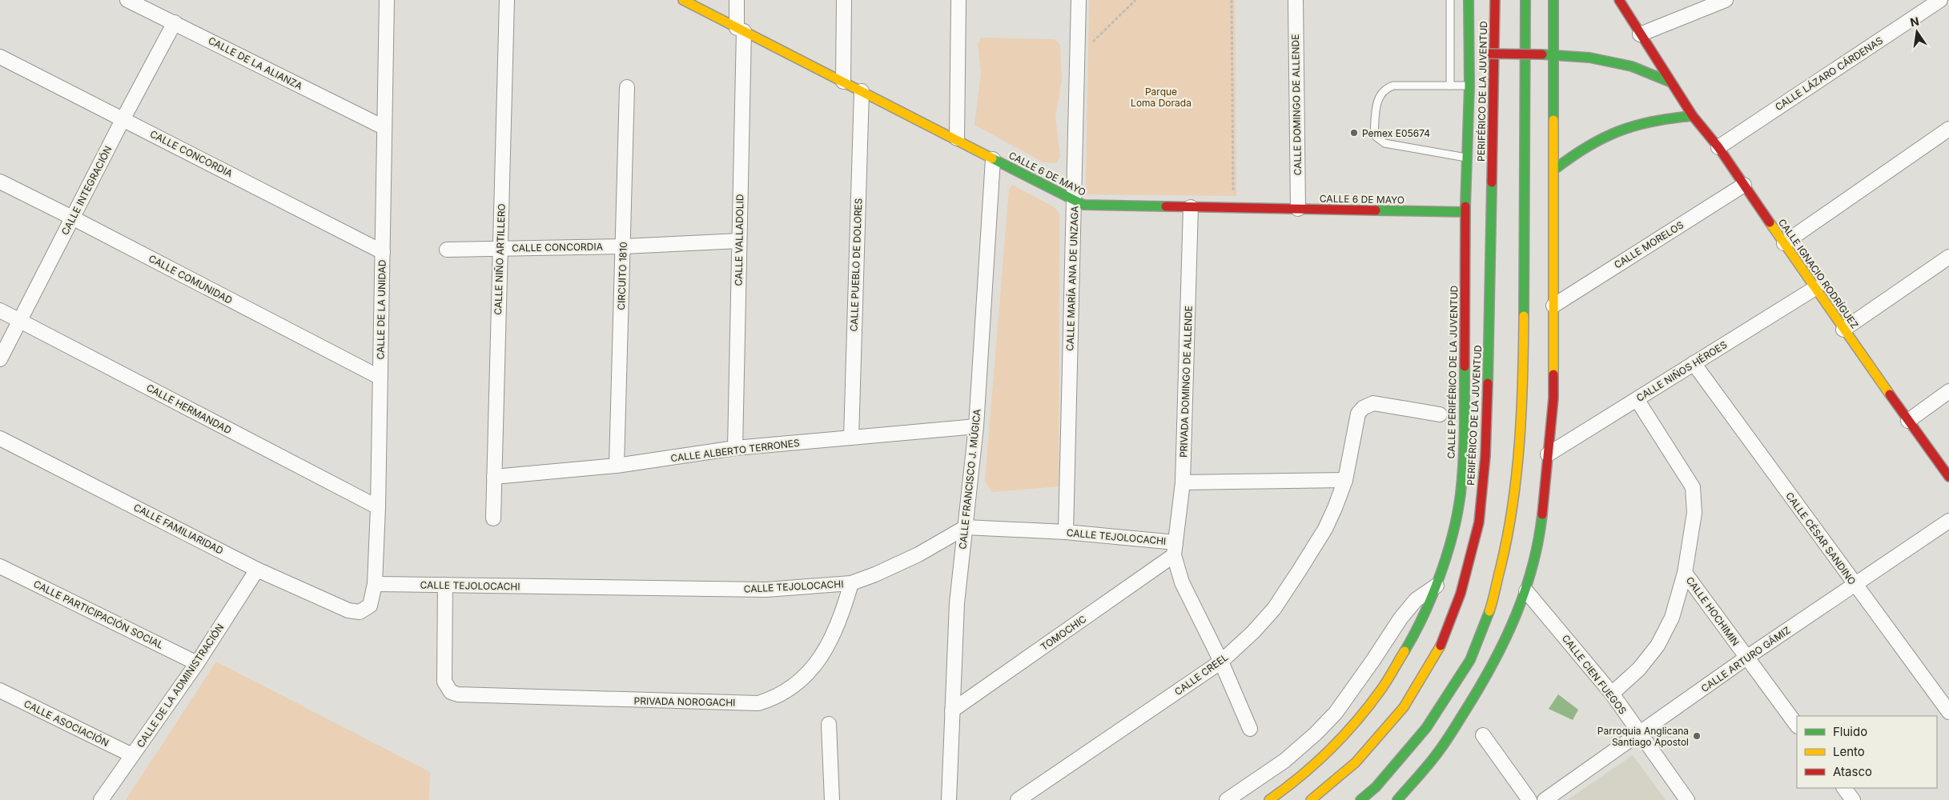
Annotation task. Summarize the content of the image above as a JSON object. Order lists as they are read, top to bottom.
{
  "streets": {
    "main road": [
      "PERIFÉRICO DE LA JUVENTUD",
      "CALLE 6 DE MAYO",
      "CALLE IGNACIO RODRÍGUEZ",
      "CALLE PERIFÉRICO DE LA JUVENTUD"
    ],
    "street": [
      "CALLE DE LA ALIANZA",
      "CALLE LÁZARO CÁRDENAS",
      "CALLE DOMINGO DE ALLENDE",
      "CALLE CONCORDIA",
      "CALLE INTEGRACIÓN",
      "CALLE VALLADOLID",
      "CALLE MORELOS",
      "CALLE NIÑO ARTILLERO",
      "CALLE PUEBLO DE DOLORES",
      "CIRCUITO 1810",
      "CALLE MARÍA ANA DE UNZAGA",
      "CALLE COMUNIDAD",
      "CALLE DE LA UNIDAD",
      "CALLE NIÑOS HÉROES",
      "PRIVADA DOMINGO DE ALLENDE",
      "CALLE HERMANDAD",
      "CALLE ALBERTO TERRONES",
      "CALLE FRANCISCO J. MÚGICA",
      "CALLE FAMILIARIDAD",
      "CALLE TEJOLOCACHI",
      "CALLE CÉSAR SANDINO",
      "CALLE HOCHIMIN",
      "CALLE PARTICIPACIÓN SOCIAL",
      "TOMOCHIC",
      "CALLE ARTURO GÁMIZ",
      "CALLE CREEL",
      "CALLE CIEN FUEGOS",
      "CALLE DE LA ADMINISTRACIÓN",
      "PRIVADA NOROGACHI",
      "CALLE ASOCIACIÓN"
    ]
  },
  "crossings": [
    ["CALLE DE LA ALIANZA", "CALLE INTEGRACIÓN"],
    ["CALLE DE LA ALIANZA", "CALLE DE LA UNIDAD"],
    ["CALLE LÁZARO CÁRDENAS", "CALLE IGNACIO RODRÍGUEZ"],
    ["CALLE DOMINGO DE ALLENDE", "CALLE 6 DE MAYO"],
    ["CALLE CONCORDIA", "CALLE INTEGRACIÓN"],
    ["CALLE CONCORDIA", "CALLE VALLADOLID"],
    ["CALLE CONCORDIA", "CALLE NIÑO ARTILLERO"],
    ["CALLE CONCORDIA", "CIRCUITO 1810"],
    ["CALLE CONCORDIA", "CALLE DE LA UNIDAD"],
    ["CALLE 6 DE MAYO", "CALLE VALLADOLID"],
    ["CALLE 6 DE MAYO", "CALLE PUEBLO DE DOLORES"],
    ["CALLE 6 DE MAYO", "CALLE MARÍA ANA DE UNZAGA"],
    ["CALLE 6 DE MAYO", "CALLE PERIFÉRICO DE LA JUVENTUD"],
    ["CALLE 6 DE MAYO", "PRIVADA DOMINGO DE ALLENDE"],
    ["CALLE 6 DE MAYO", "CALLE FRANCISCO J. MÚGICA"],
    ["CALLE INTEGRACIÓN", "CALLE COMUNIDAD"],
    ["CALLE INTEGRACIÓN", "CALLE HERMANDAD"],
    ["CALLE VALLADOLID", "CALLE ALBERTO TERRONES"],
    ["CALLE MORELOS", "CALLE IGNACIO RODRÍGUEZ"],
    ["CALLE NIÑO ARTILLERO", "CALLE ALBERTO TERRONES"],
    ["CALLE PUEBLO DE DOLORES", "CALLE ALBERTO TERRONES"],
    ["CALLE IGNACIO RODRÍGUEZ", "CALLE NIÑOS HÉROES"],
    ["CIRCUITO 1810", "CALLE ALBERTO TERRONES"],
    ["CALLE MARÍA ANA DE UNZAGA", "CALLE TEJOLOCACHI"],
    ["CALLE COMUNIDAD", "CALLE DE LA UNIDAD"],
    ["CALLE DE LA UNIDAD", "CALLE HERMANDAD"],
    ["CALLE DE LA UNIDAD", "CALLE FAMILIARIDAD"],
    ["CALLE DE LA UNIDAD", "CALLE TEJOLOCACHI"],
    ["CALLE NIÑOS HÉROES", "CALLE CÉSAR SANDINO"],
    ["CALLE NIÑOS HÉROES", "CALLE HOCHIMIN"],
    ["PRIVADA DOMINGO DE ALLENDE", "CALLE TEJOLOCACHI"],
    ["PRIVADA DOMINGO DE ALLENDE", "TOMOCHIC"],
    ["CALLE ALBERTO TERRONES", "CALLE FRANCISCO J. MÚGICA"],
    ["CALLE FRANCISCO J. MÚGICA", "CALLE TEJOLOCACHI"],
    ["CALLE FRANCISCO J. MÚGICA", "TOMOCHIC"],
    ["CALLE FAMILIARIDAD", "CALLE DE LA ADMINISTRACIÓN"],
    ["CALLE TEJOLOCACHI", "TOMOCHIC"],
    ["CALLE TEJOLOCACHI", "PRIVADA NOROGACHI"],
    ["CALLE CÉSAR SANDINO", "CALLE ARTURO GÁMIZ"],
    ["CALLE HOCHIMIN", "CALLE ARTURO GÁMIZ"],
    ["CALLE PARTICIPACIÓN SOCIAL", "CALLE DE LA ADMINISTRACIÓN"],
    ["CALLE ARTURO GÁMIZ", "CALLE CIEN FUEGOS"],
    ["CALLE DE LA ADMINISTRACIÓN", "CALLE ASOCIACIÓN"]
  ],
  "parks": ["Parque Loma Dorada"],
  "places": ["Pemex E05674", "Parroquia Anglicana Santiago Apostol"],
  "legend": ["Fluido", "Lento", "Atasco"],
  "north": "top"
}
